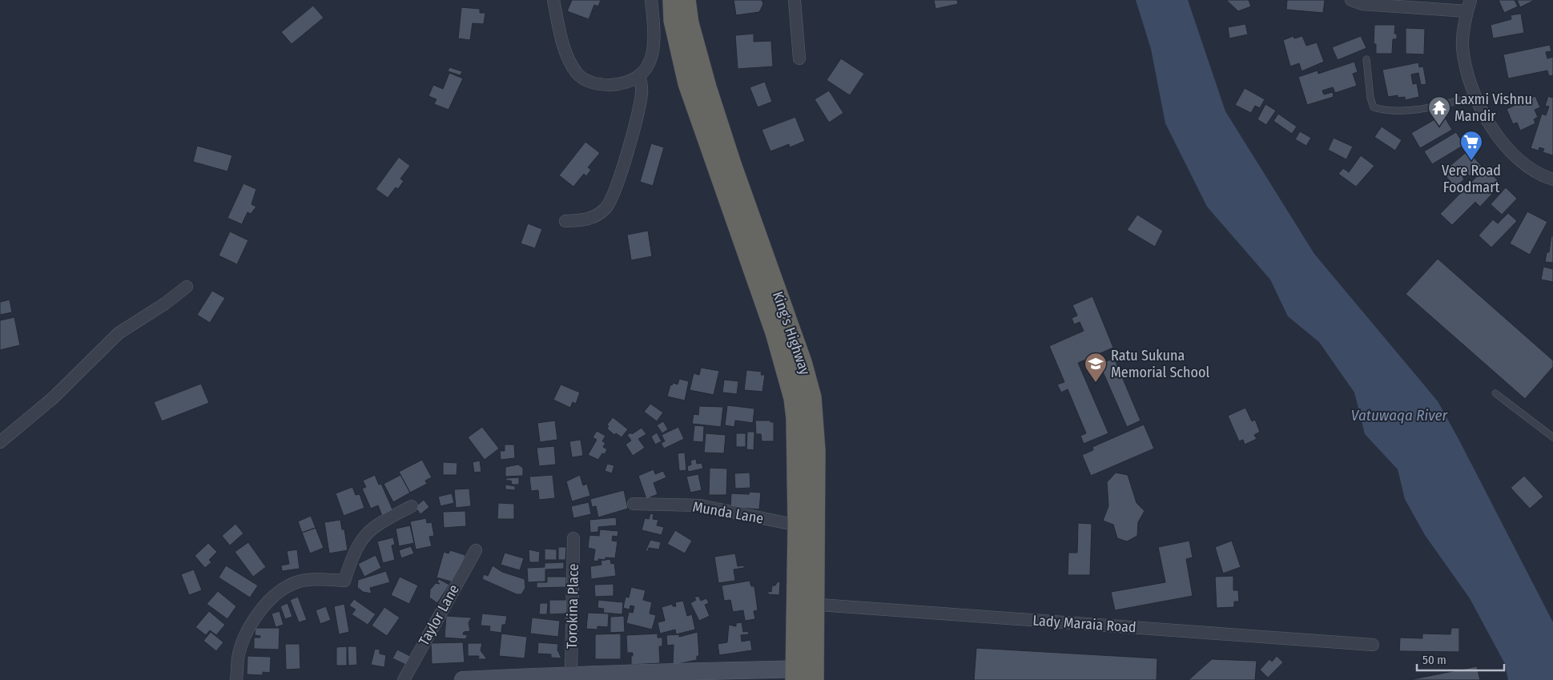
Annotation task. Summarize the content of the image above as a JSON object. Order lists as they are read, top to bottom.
{
  "streets": {
    "highway": ["King's Highway"],
    "street": [
      "Munda Lane",
      "Torokina Place",
      "Taylor Lane",
      "Lady Maraia Road"
    ]
  },
  "crossings": [
    ["King's Highway", "Munda Lane"],
    ["King's Highway", "Lady Maraia Road"]
  ],
  "water": ["Vatuwaqa River"],
  "places": {
    "temple": ["Laxmi Vishnu Mandir"],
    "supermarket": ["Vere Road Foodmart"],
    "school or university": ["Ratu Sukuna Memorial School"]
  },
  "scale_bar": "50 m"
}
